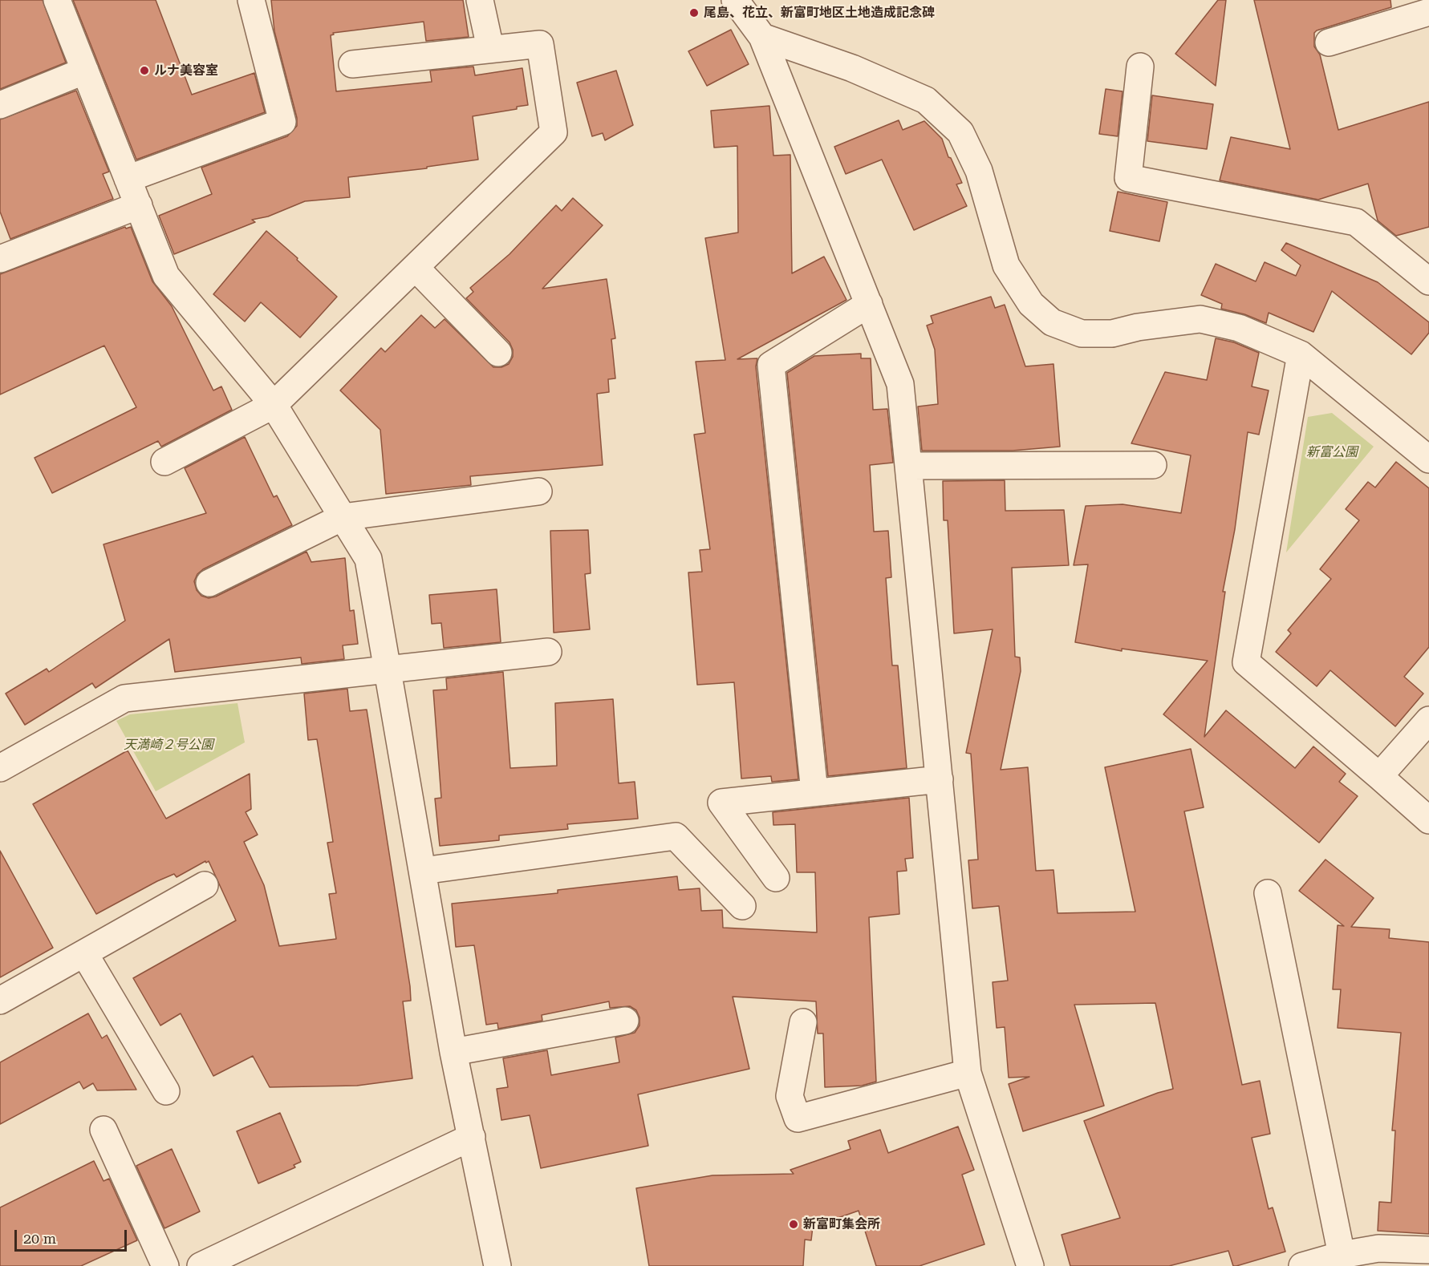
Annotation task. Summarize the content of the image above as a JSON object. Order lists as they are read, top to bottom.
{
  "parks": ["新富公園", "天満崎２号公園"],
  "places": ["尾島、花立、新富町地区土地造成記念碑", "ルナ美容室", "新富町集会所"],
  "scale_bar": "20 m"
}
